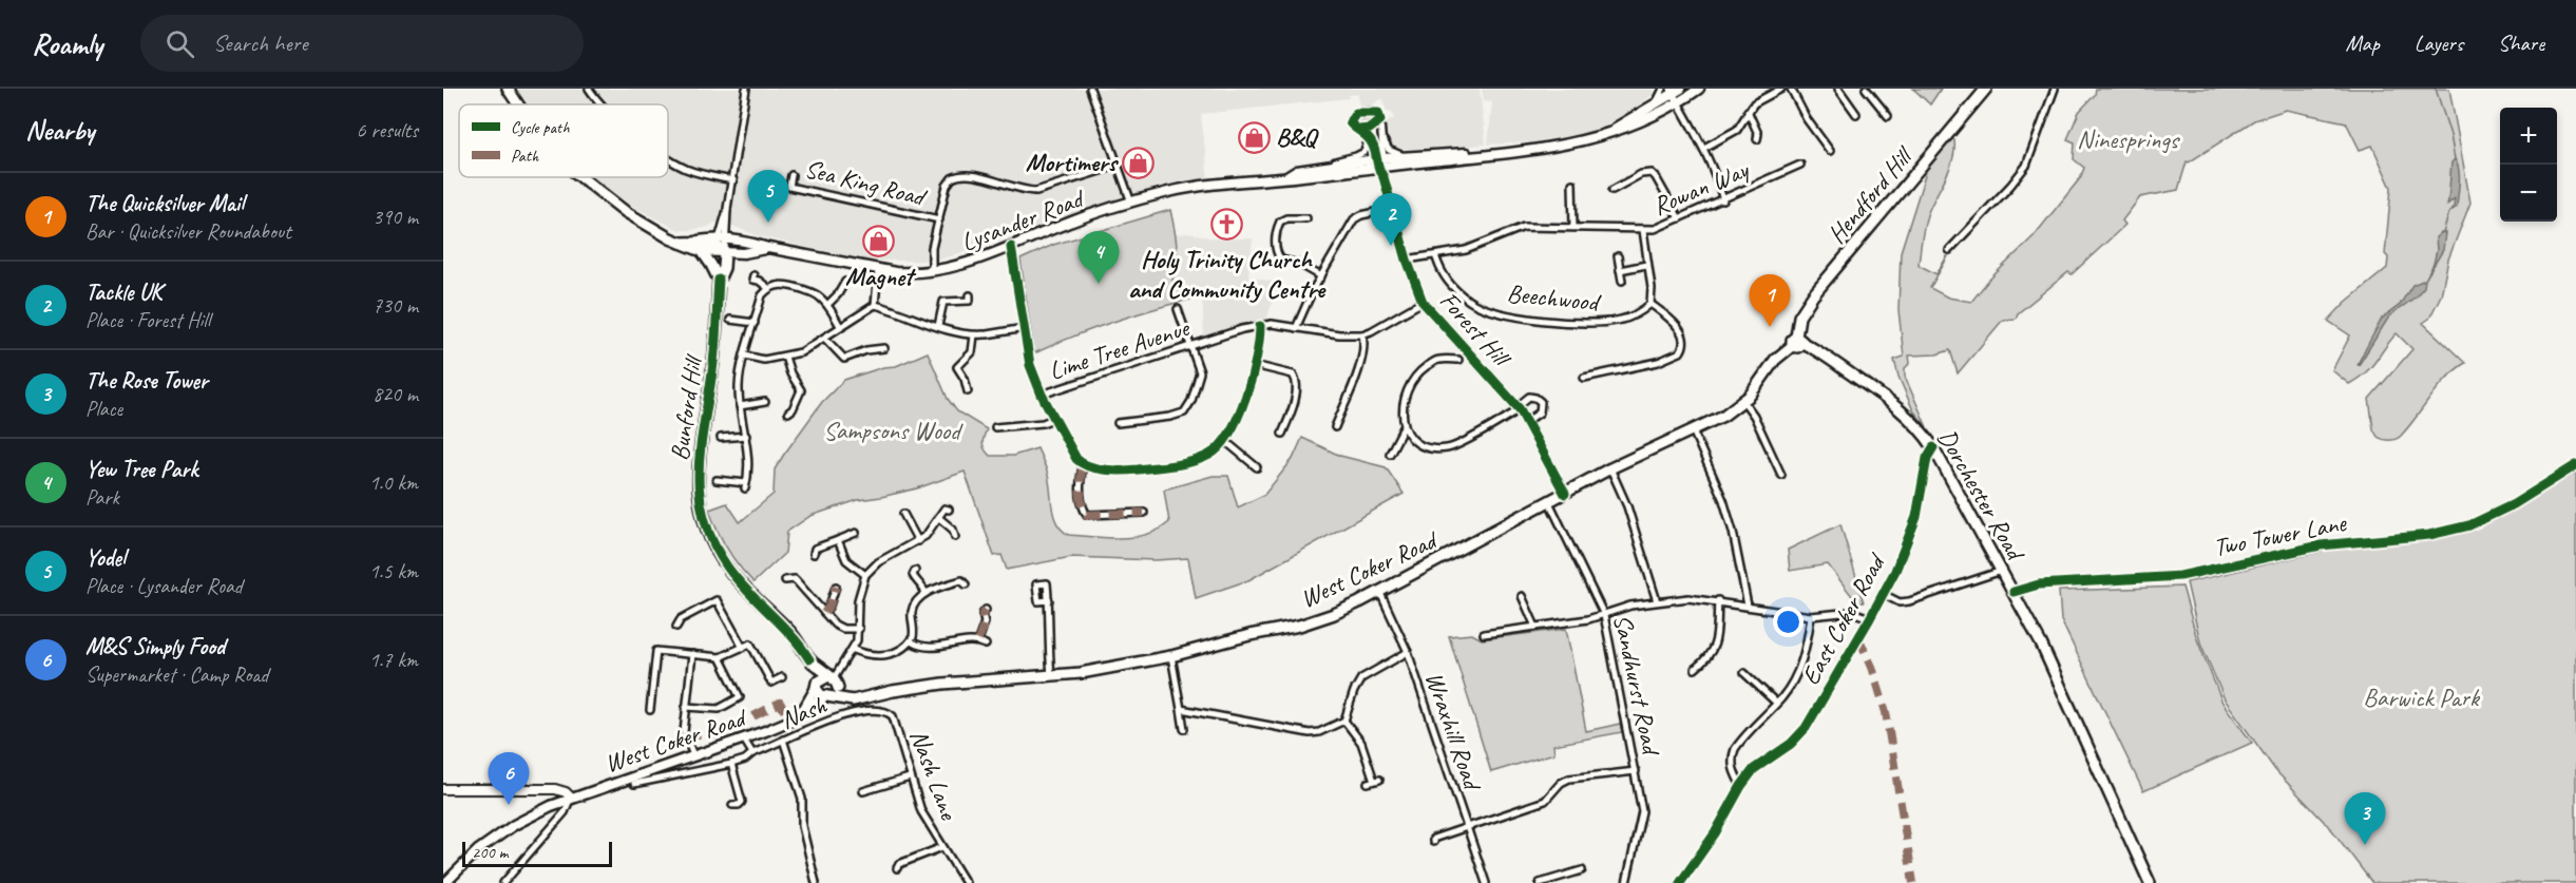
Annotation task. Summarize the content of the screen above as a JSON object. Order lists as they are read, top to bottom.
{
  "streets": {
    "highway": [
      "Hendford Hill",
      "Bunford Hill",
      "Dorchester Road",
      "West Coker Road"
    ],
    "main road": ["Lysander Road"],
    "street": [
      "Sea King Road",
      "Rowan Way",
      "Beechwood",
      "Forest Hill",
      "Lime Tree Avenue",
      "Two Tower Lane",
      "East Coker Road",
      "Sandhurst Road",
      "Nash",
      "Wraxhill Road",
      "Nash Lane"
    ]
  },
  "crossings": [
    ["Rowan Way", "Beechwood"],
    ["Rowan Way", "Forest Hill"],
    ["Hendford Hill", "Dorchester Road"],
    ["Hendford Hill", "West Coker Road"],
    ["Lysander Road", "Forest Hill"],
    ["Lysander Road", "Bunford Hill"],
    ["Forest Hill", "Lime Tree Avenue"],
    ["Forest Hill", "West Coker Road"],
    ["Bunford Hill", "West Coker Road"],
    ["Dorchester Road", "Two Tower Lane"],
    ["Dorchester Road", "West Coker Road"],
    ["Dorchester Road", "East Coker Road"],
    ["West Coker Road", "Sandhurst Road"],
    ["West Coker Road", "Wraxhill Road"],
    ["Nash", "Nash Lane"]
  ],
  "parks": ["Ninesprings", "Sampsons Wood", "Barwick Park"],
  "places": {
    "shop": ["B&Q", "Mortimers", "Magnet"],
    "church": ["Holy Trinity Church and Community Centre"]
  },
  "legend": ["Cycle path", "Path"],
  "scale_bar": "200 m",
  "page": {
    "header": "Roamly",
    "search": "Search here",
    "nav": ["Map", "Layers", "Share"],
    "heading": ["Nearby", "6 results"],
    "map_buttons": ["+", "−"],
    "pins": [
      "5",
      "2",
      "4",
      "1",
      "6",
      "3"
    ],
    "list": [
      {
        "mark": "1",
        "name": "The Quicksilver Mail",
        "note": "Bar · Quicksilver Roundabout",
        "value": "390 m"
      },
      {
        "mark": "2",
        "name": "Tackle UK",
        "note": "Place · Forest Hill",
        "value": "730 m"
      },
      {
        "mark": "3",
        "name": "The Rose Tower",
        "note": "Place",
        "value": "820 m"
      },
      {
        "mark": "4",
        "name": "Yew Tree Park",
        "note": "Park",
        "value": "1.0 km"
      },
      {
        "mark": "5",
        "name": "Yodel",
        "note": "Place · Lysander Road",
        "value": "1.5 km"
      },
      {
        "mark": "6",
        "name": "M&S Simply Food",
        "note": "Supermarket · Camp Road",
        "value": "1.7 km"
      }
    ],
    "scale": "200 m"
  }
}
